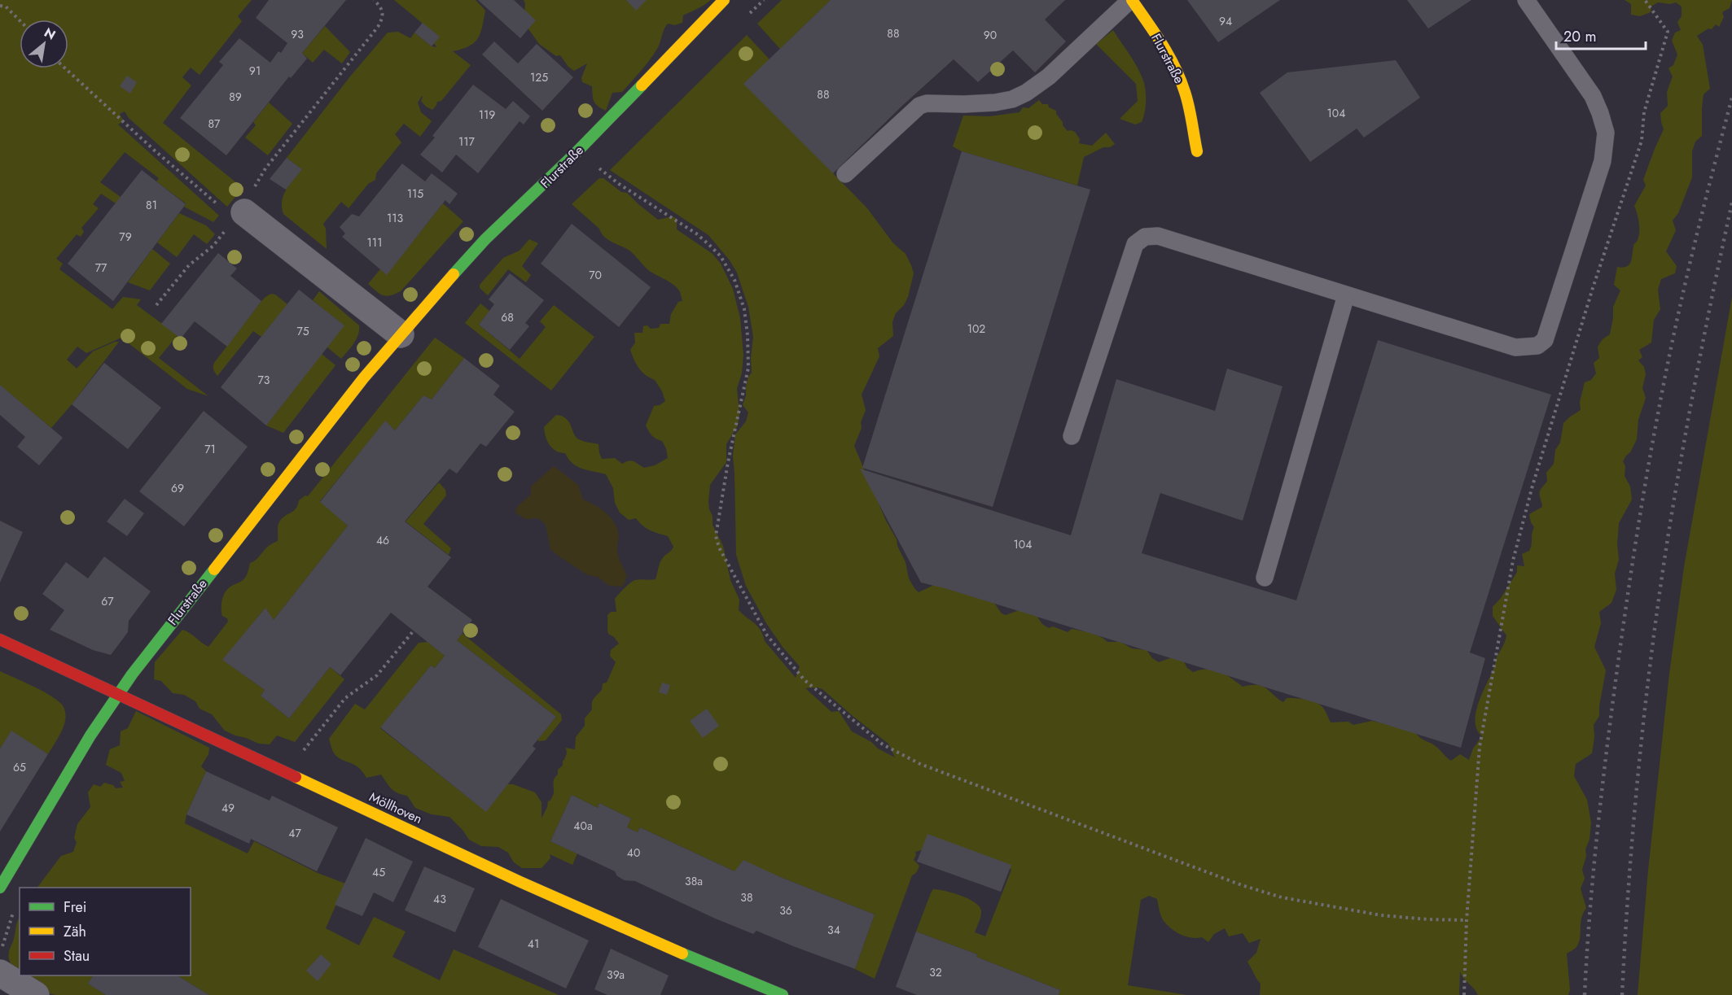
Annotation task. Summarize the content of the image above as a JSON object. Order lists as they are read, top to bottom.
{
  "streets": {
    "street": ["Flurstraße", "Möllhoven"]
  },
  "crossings": [
    ["Flurstraße", "Möllhoven"]
  ],
  "house_numbers": [
    "94",
    "88",
    "93",
    "90",
    "91",
    "125",
    "88",
    "89",
    "104",
    "119",
    "87",
    "117",
    "115",
    "81",
    "113",
    "79",
    "111",
    "77",
    "70",
    "68",
    "102",
    "75",
    "73",
    "71",
    "69",
    "46",
    "104",
    "67",
    "65",
    "49",
    "40a",
    "47",
    "40",
    "45",
    "38a",
    "38",
    "43",
    "36",
    "34",
    "41",
    "32",
    "39a"
  ],
  "legend": ["Frei", "Zäh", "Stau"],
  "scale_bar": "20 m",
  "north": "top right"
}
